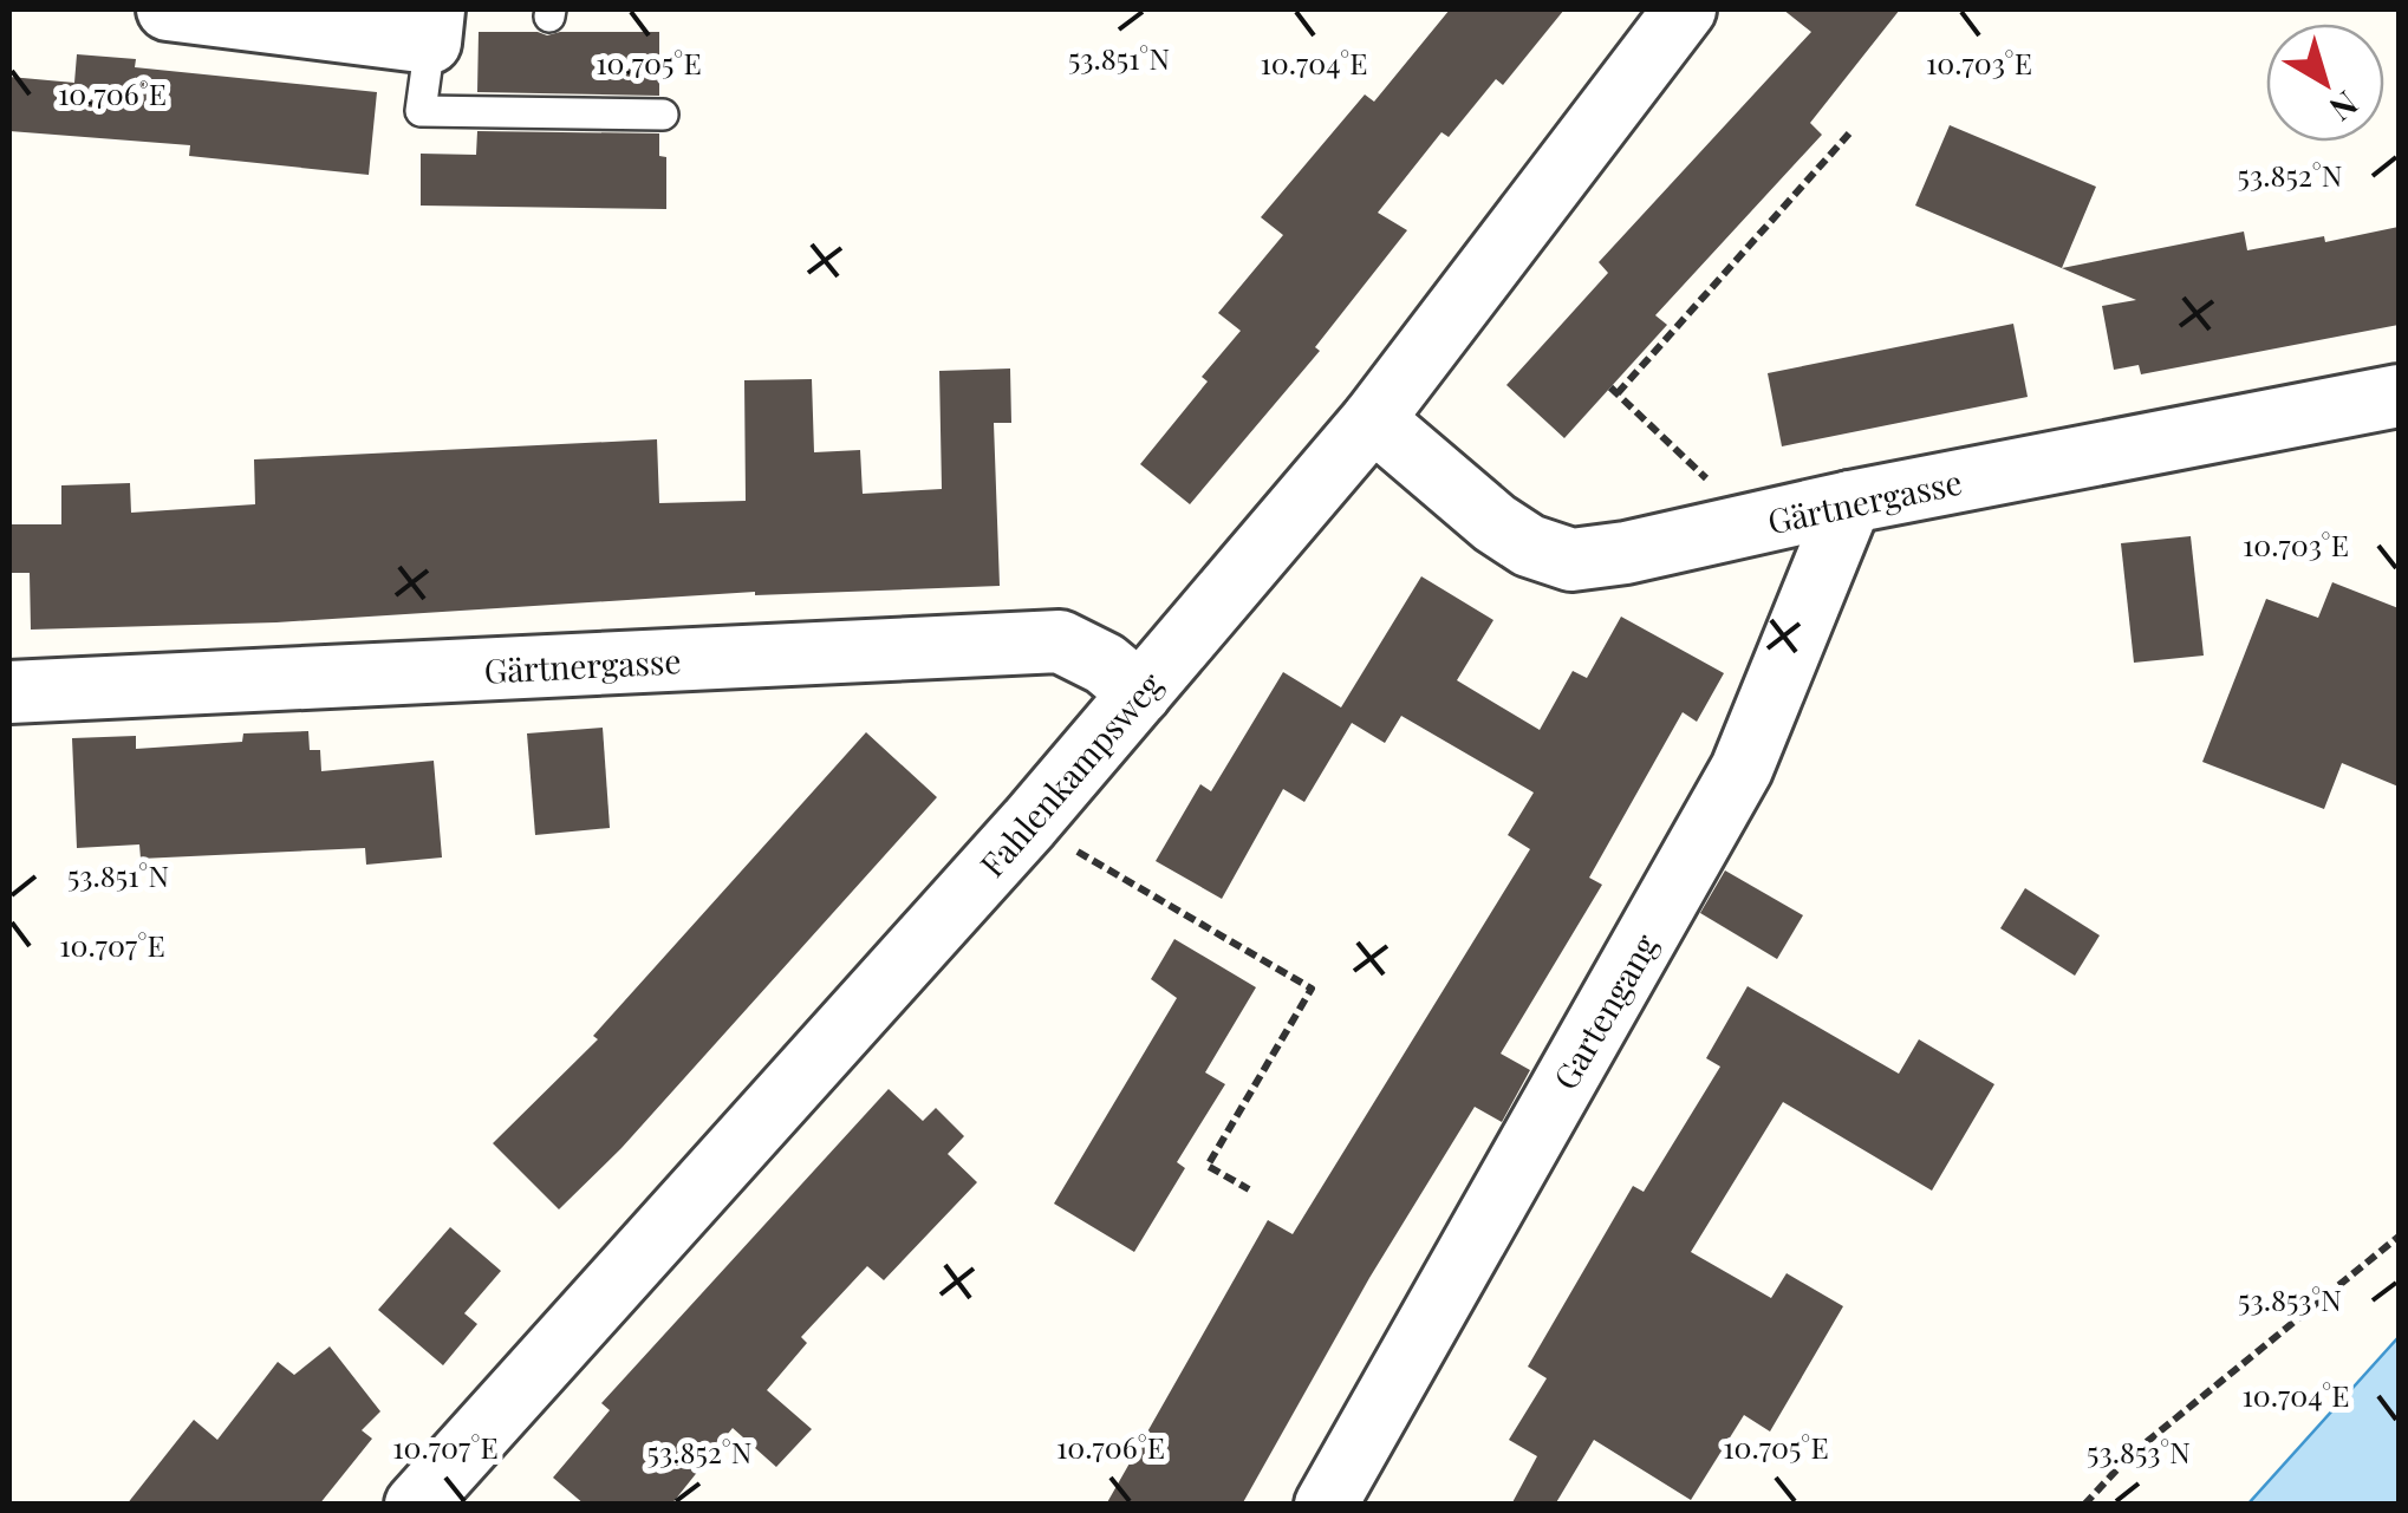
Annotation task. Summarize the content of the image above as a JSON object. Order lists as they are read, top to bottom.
{
  "streets": {
    "street": ["Gärtnergasse", "Fahlenkampsweg", "Gartengang"]
  },
  "crossings": [
    ["Gärtnergasse", "Fahlenkampsweg"],
    ["Gärtnergasse", "Gartengang"]
  ],
  "north": "bottom right",
  "coordinates": [
    "53.851°N",
    "10.705°E",
    "10.704°E",
    "10.703°E",
    "10.706°E",
    "53.852°N",
    "10.707°E",
    "53.853°N"
  ]
}
